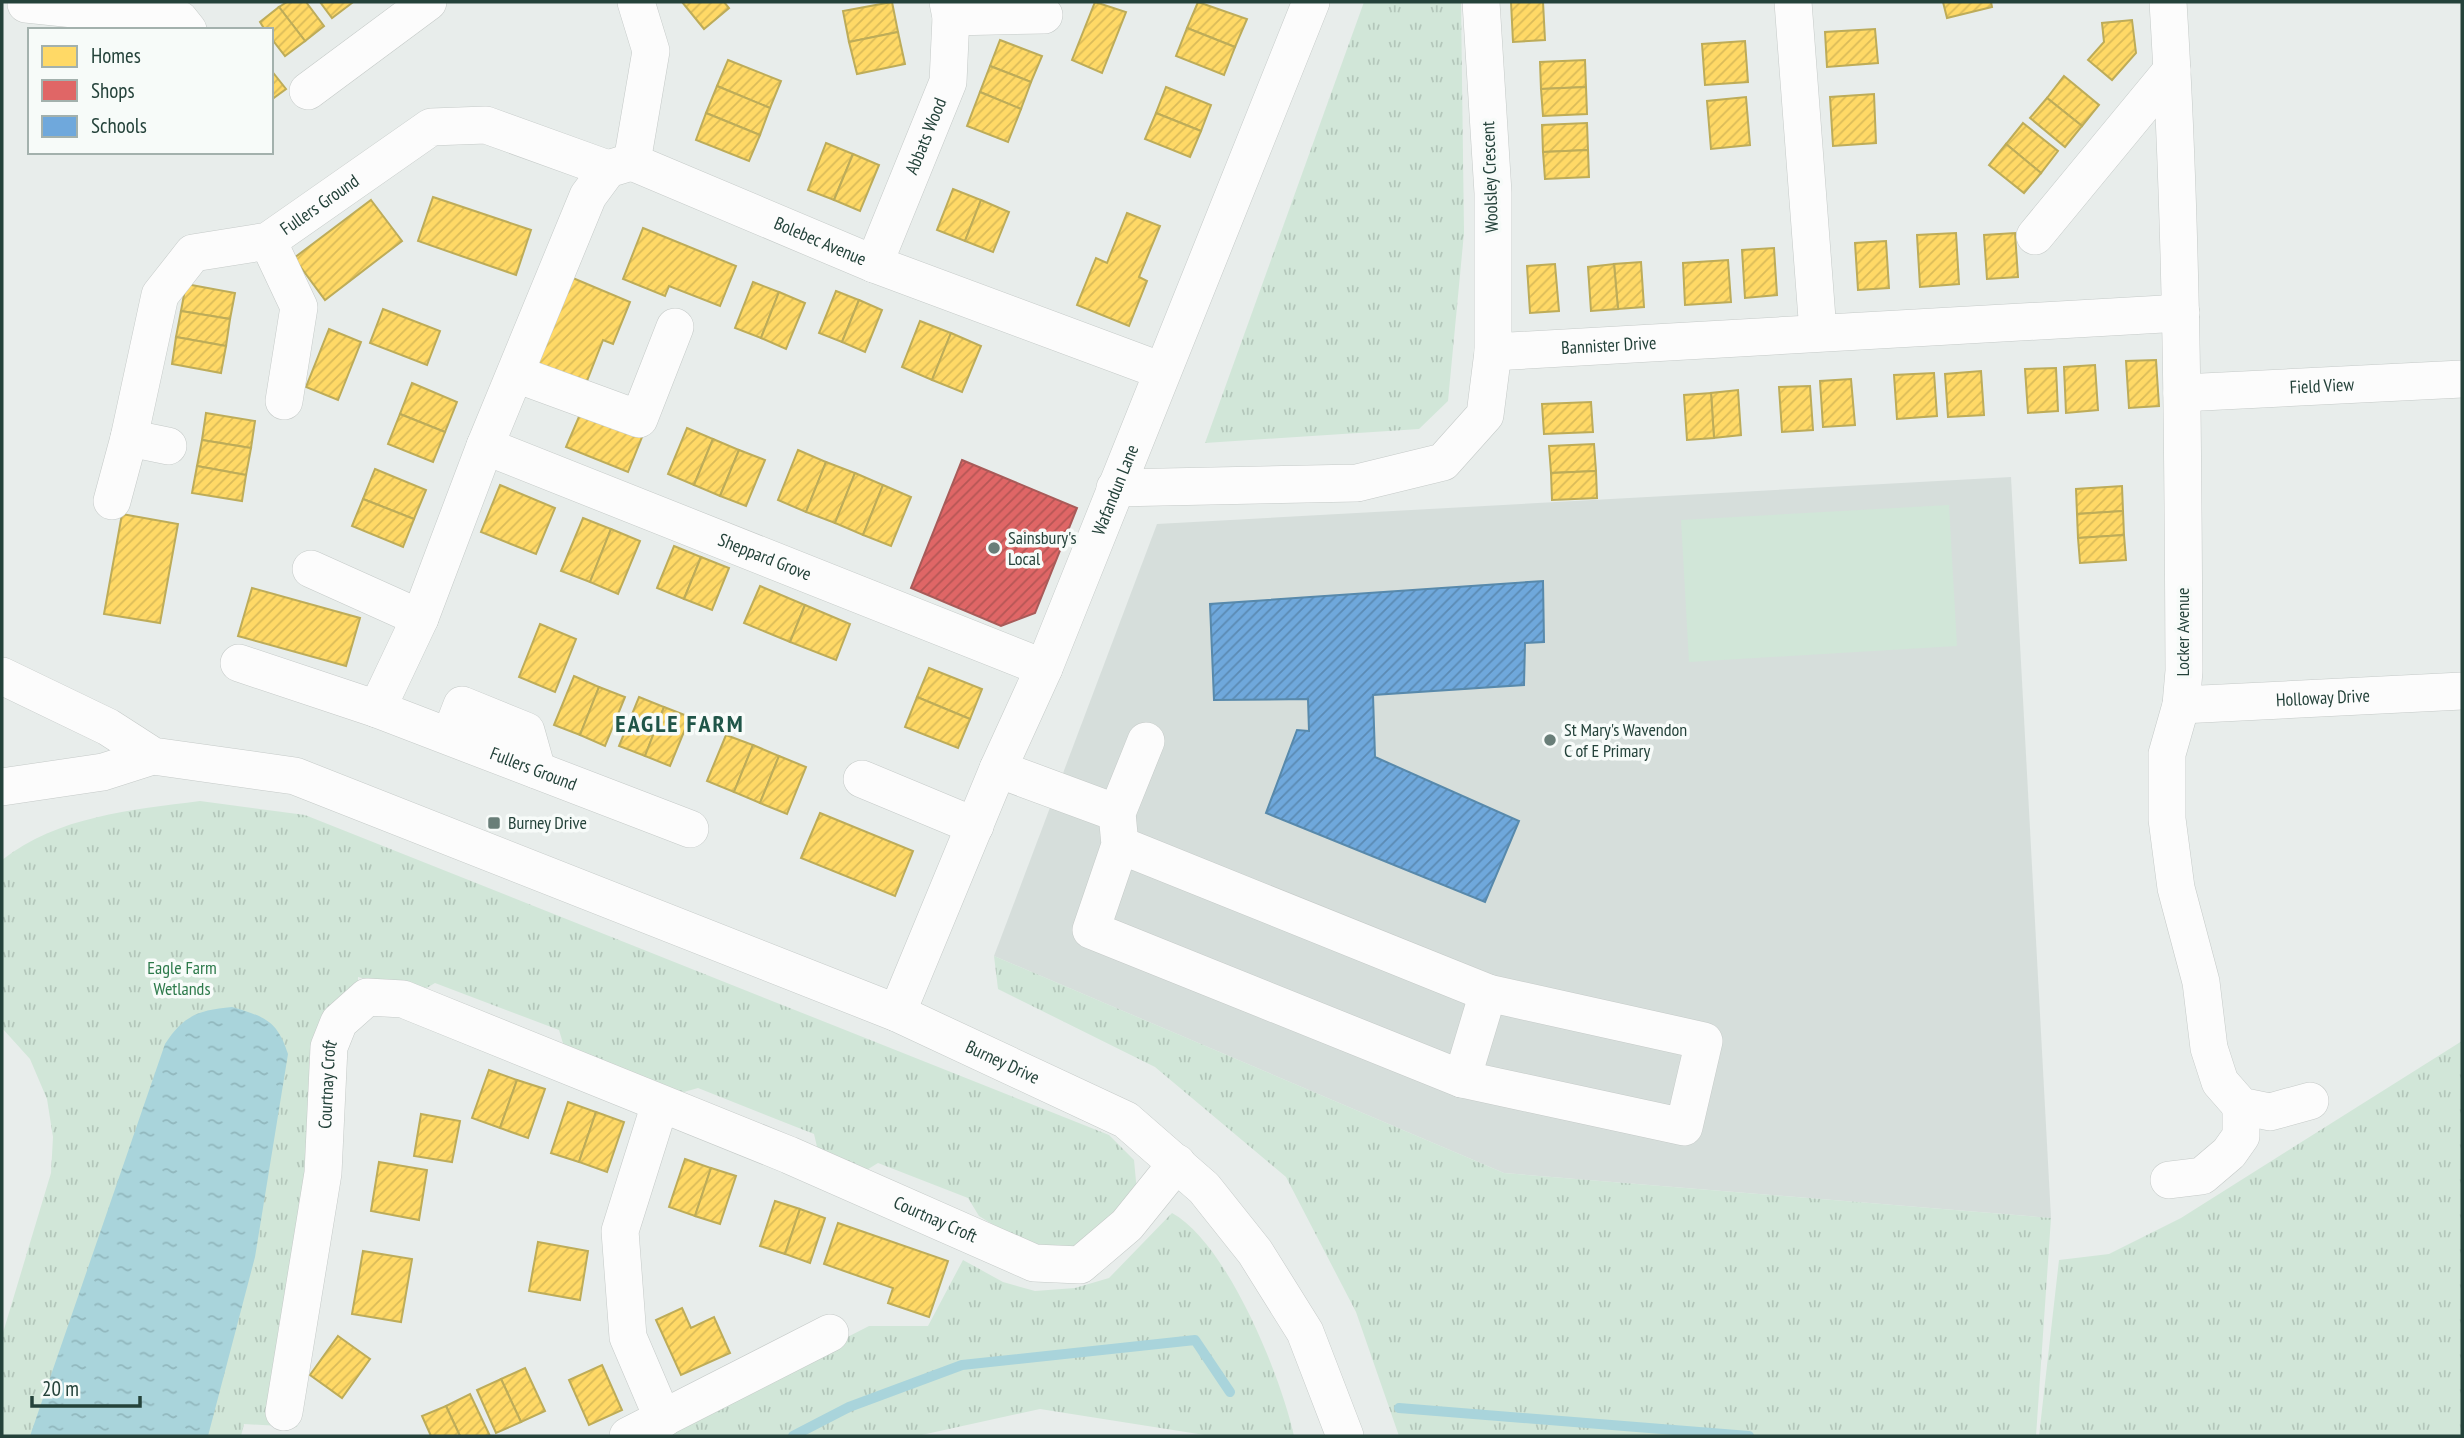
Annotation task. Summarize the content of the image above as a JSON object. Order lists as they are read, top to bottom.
{
  "streets": {
    "street": [
      "Abbats Wood",
      "Woolsley Crescent",
      "Fullers Ground",
      "Bolebec Avenue",
      "Bannister Drive",
      "Field View",
      "Wafandun Lane",
      "Sheppard Grove",
      "Locker Avenue",
      "Holloway Drive",
      "Burney Drive",
      "Courtnay Croft"
    ]
  },
  "crossings": [
    ["Abbats Wood", "Bolebec Avenue"],
    ["Woolsley Crescent", "Bannister Drive"],
    ["Fullers Ground", "Bolebec Avenue"],
    ["Bolebec Avenue", "Wafandun Lane"],
    ["Bannister Drive", "Locker Avenue"],
    ["Field View", "Locker Avenue"],
    ["Wafandun Lane", "Sheppard Grove"],
    ["Wafandun Lane", "Burney Drive"],
    ["Locker Avenue", "Holloway Drive"],
    ["Burney Drive", "Courtnay Croft"]
  ],
  "districts": ["EAGLE FARM"],
  "parks": ["Eagle Farm Wetlands"],
  "places": {
    "other": ["Sainsbury's Local", "St Mary's Wavendon C of E Primary"],
    "transit": ["Burney Drive"]
  },
  "legend": ["Homes", "Shops", "Schools"],
  "scale_bar": "20 m"
}
